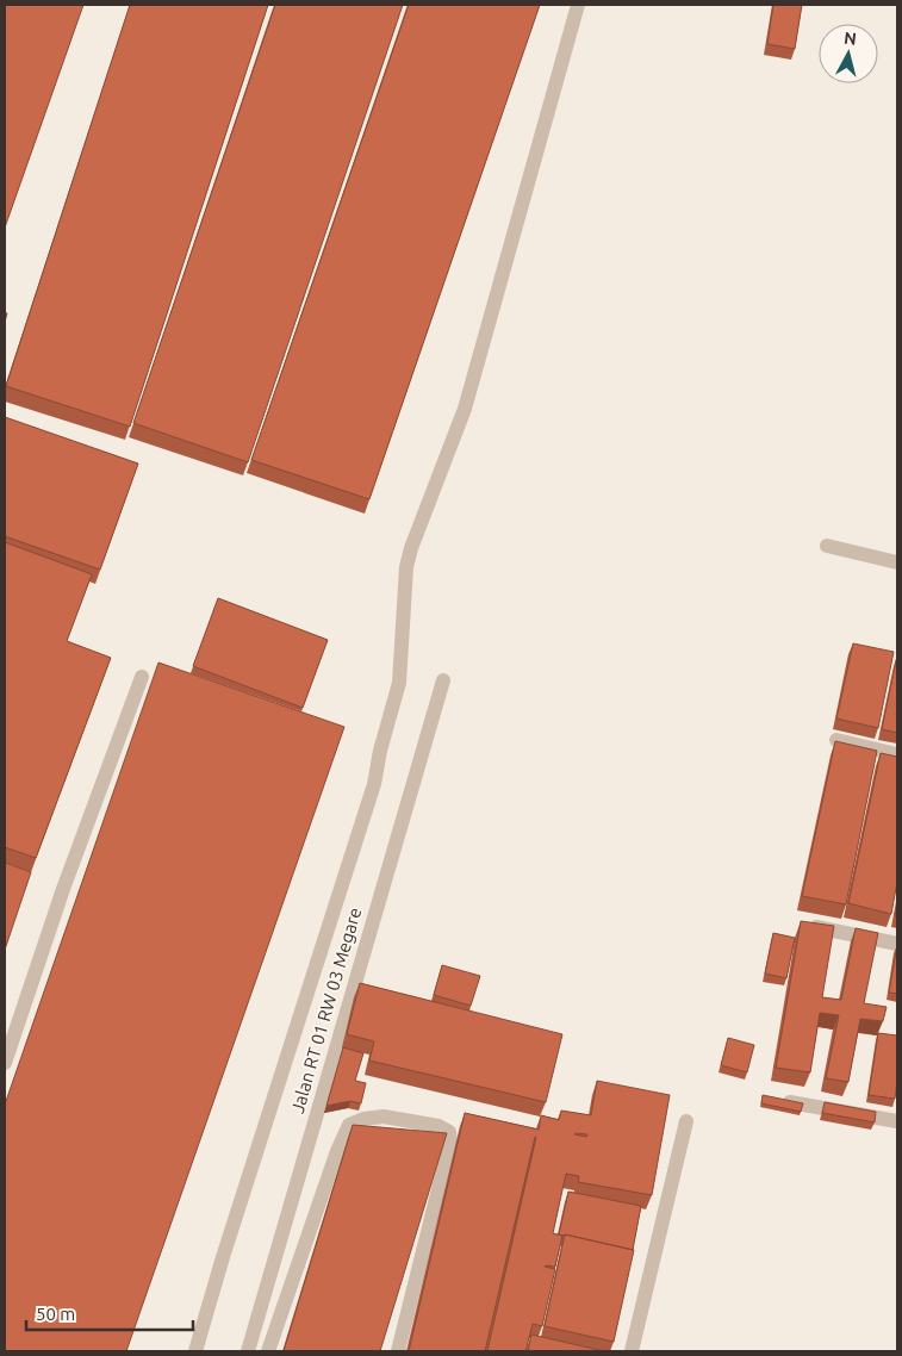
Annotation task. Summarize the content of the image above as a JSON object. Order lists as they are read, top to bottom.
{
  "streets": {
    "street": ["Jalan RT 01 RW 03 Megare"]
  },
  "scale_bar": "50 m",
  "north": "top"
}
